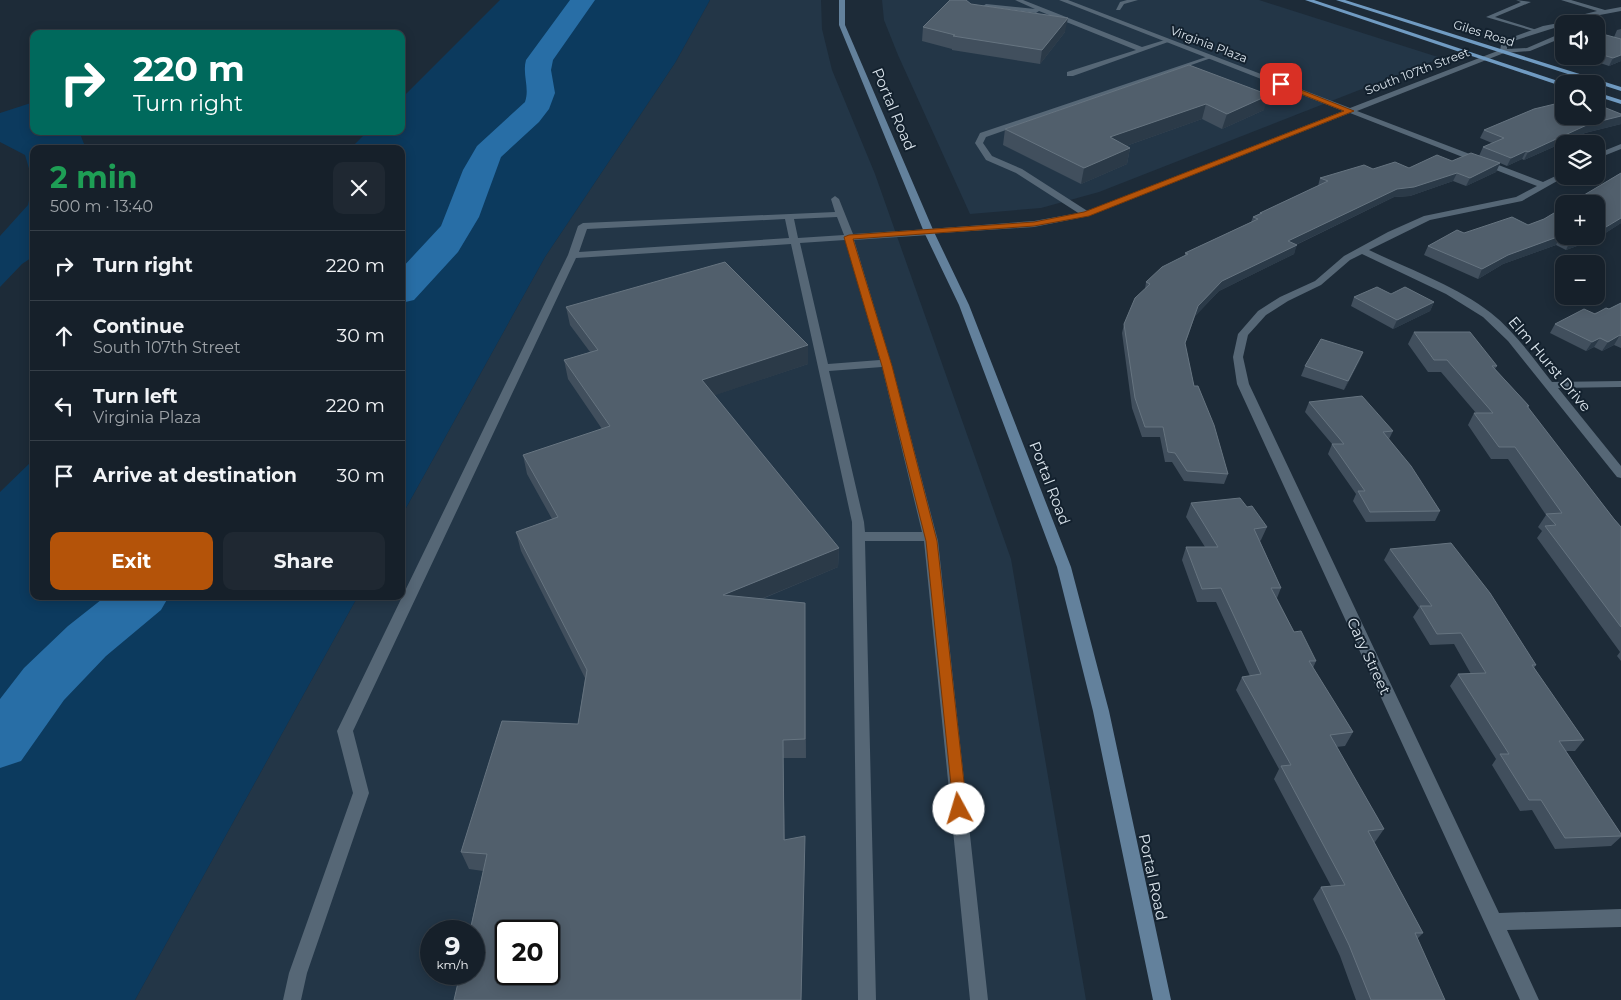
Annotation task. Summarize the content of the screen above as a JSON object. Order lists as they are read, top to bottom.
{
  "streets": {
    "main road": ["Giles Road", "Portal Road"],
    "street": [
      "Virginia Plaza",
      "South 107th Street",
      "Elm Hurst Drive",
      "Cary Street"
    ]
  },
  "crossings": [
    ["Giles Road", "South 107th Street"],
    ["Virginia Plaza", "South 107th Street"],
    ["Virginia Plaza", "Cary Street"],
    ["South 107th Street", "Portal Road"],
    ["Elm Hurst Drive", "Cary Street"]
  ],
  "page": {
    "map_buttons": ["+", "−"],
    "turn": ["220 m", "Turn right"],
    "heading": ["2 min", "500 m · 13:40"],
    "list": [
      {
        "name": "Turn right",
        "value": "220 m"
      },
      {
        "name": "Continue",
        "note": "South 107th Street",
        "value": "30 m"
      },
      {
        "name": "Turn left",
        "note": "Virginia Plaza",
        "value": "220 m"
      },
      {
        "name": "Arrive at destination",
        "value": "30 m"
      }
    ],
    "buttons": ["Exit", "Share"],
    "speed": "9 km/h",
    "limit": "20"
  }
}
